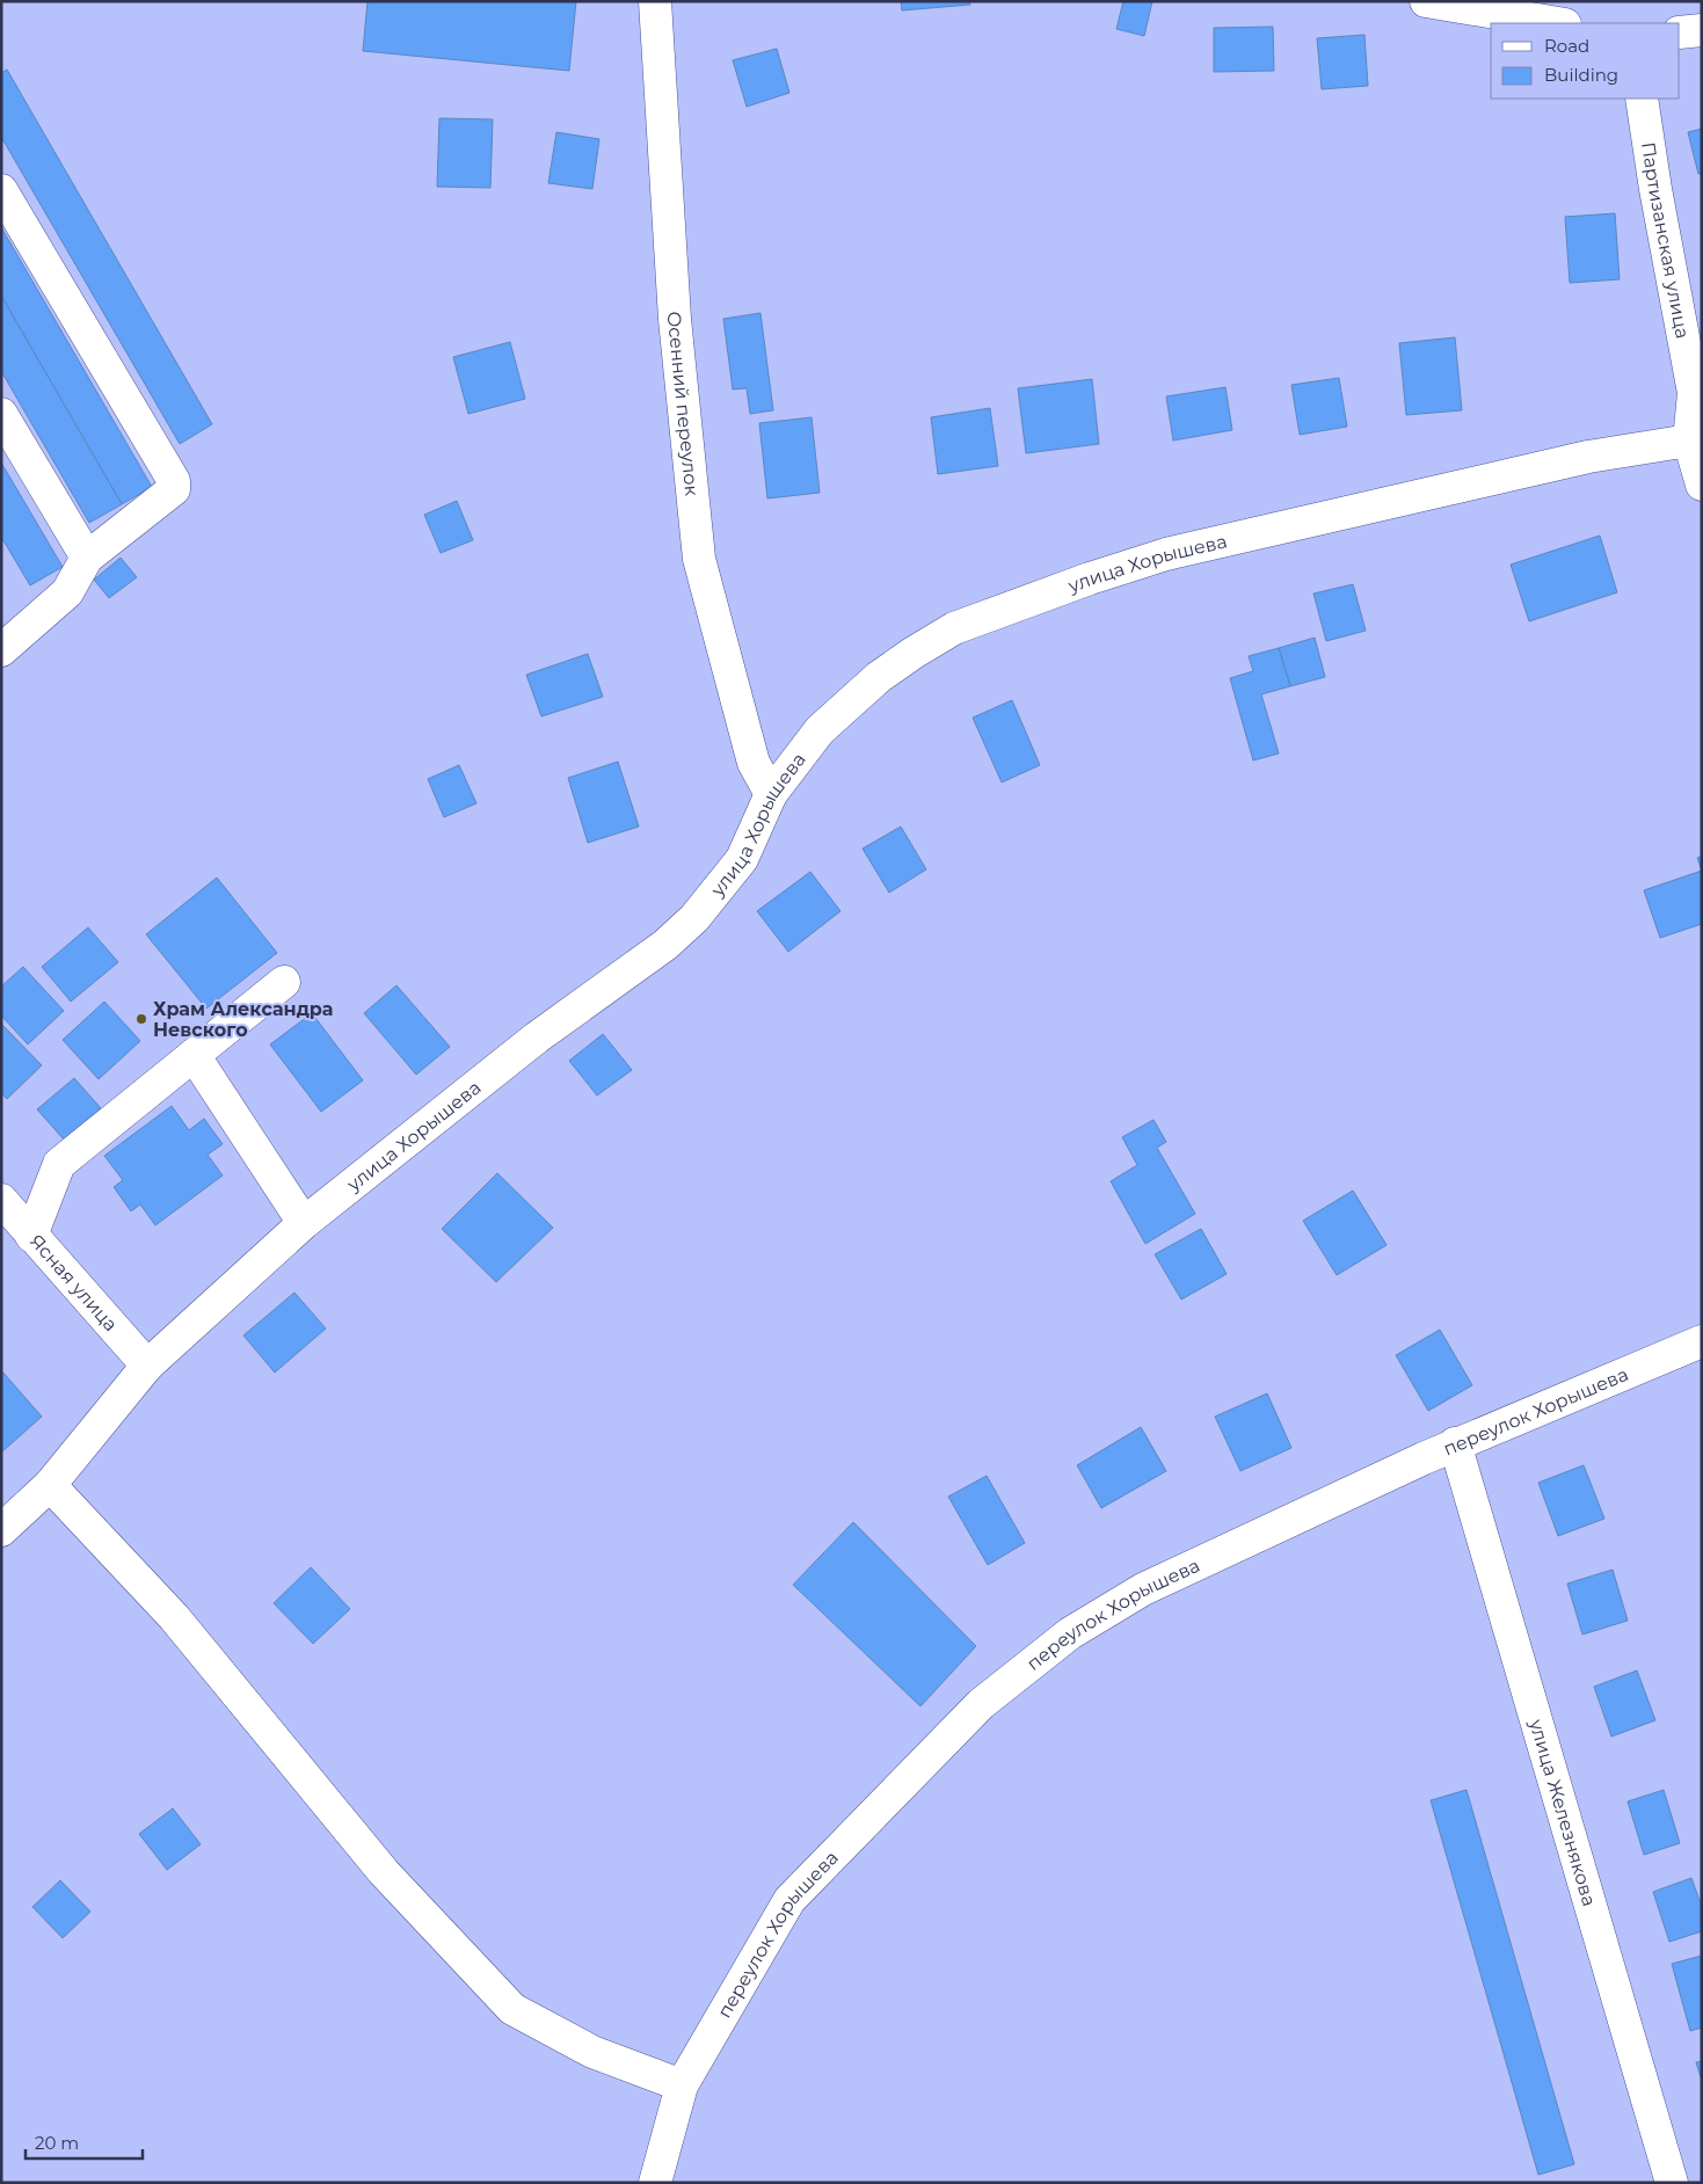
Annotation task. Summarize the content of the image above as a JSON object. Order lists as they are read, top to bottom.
{
  "streets": {
    "street": [
      "Партизанская улица",
      "Осенний переулок",
      "улица Хорышева",
      "Ясная улица",
      "переулок Хорышева",
      "улица Железнякова"
    ]
  },
  "crossings": [
    ["Партизанская улица", "улица Хорышева"],
    ["Осенний переулок", "улица Хорышева"],
    ["улица Хорышева", "Ясная улица"],
    ["переулок Хорышева", "улица Железнякова"]
  ],
  "places": ["Храм Александра Невского"],
  "legend": ["Road", "Building"],
  "scale_bar": "20 m"
}
